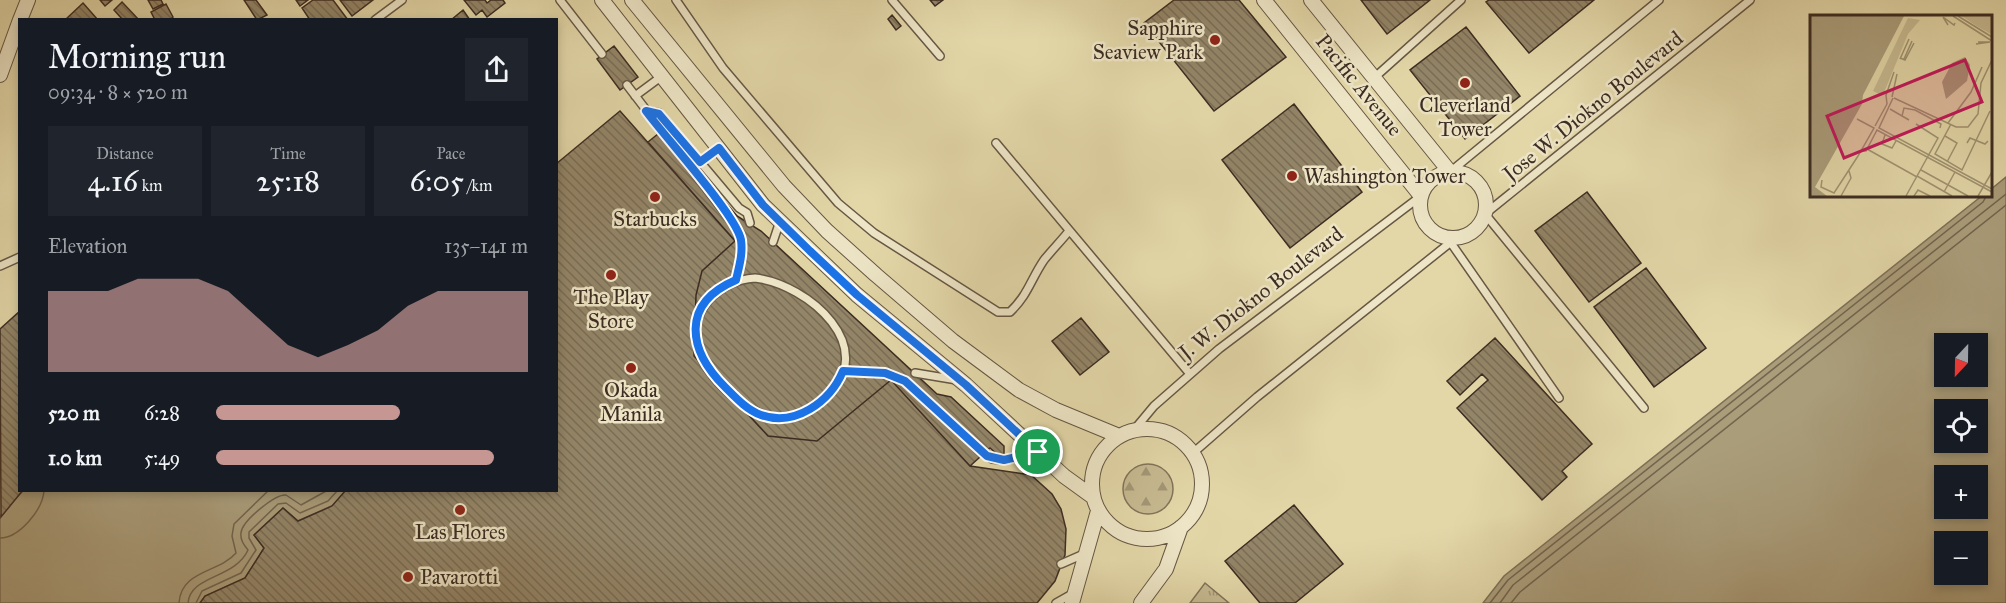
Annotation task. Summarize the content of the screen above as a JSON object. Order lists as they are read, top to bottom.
{
  "streets": {
    "street": ["Pacific Avenue"],
    "lane": ["Jose W. Diokno Boulevard", "J. W. Diokno Boulevard"]
  },
  "crossings": [
    ["Pacific Avenue", "Jose W. Diokno Boulevard"],
    ["Pacific Avenue", "J. W. Diokno Boulevard"],
    ["Jose W. Diokno Boulevard", "J. W. Diokno Boulevard"]
  ],
  "places": [
    "Sapphire Seaview Park",
    "Cleverland Tower",
    "Washington Tower",
    "Starbucks",
    "The Play Store",
    "Okada Manila",
    "Las Flores",
    "Pavarotti"
  ],
  "north": "bottom",
  "page": {
    "heading": ["Morning run", "09:34 · 8 × 520 m"],
    "stats": [
      ["Distance", "4.16 km"],
      ["Time", "25:18"],
      ["Pace", "6:05 /km"]
    ],
    "chart": ["Elevation", "135–141 m"],
    "map_buttons": ["+", "−"],
    "list": [
      {
        "name": "520 m",
        "note": "6:28"
      },
      {
        "name": "1.0 km",
        "note": "5:49"
      }
    ]
  }
}
